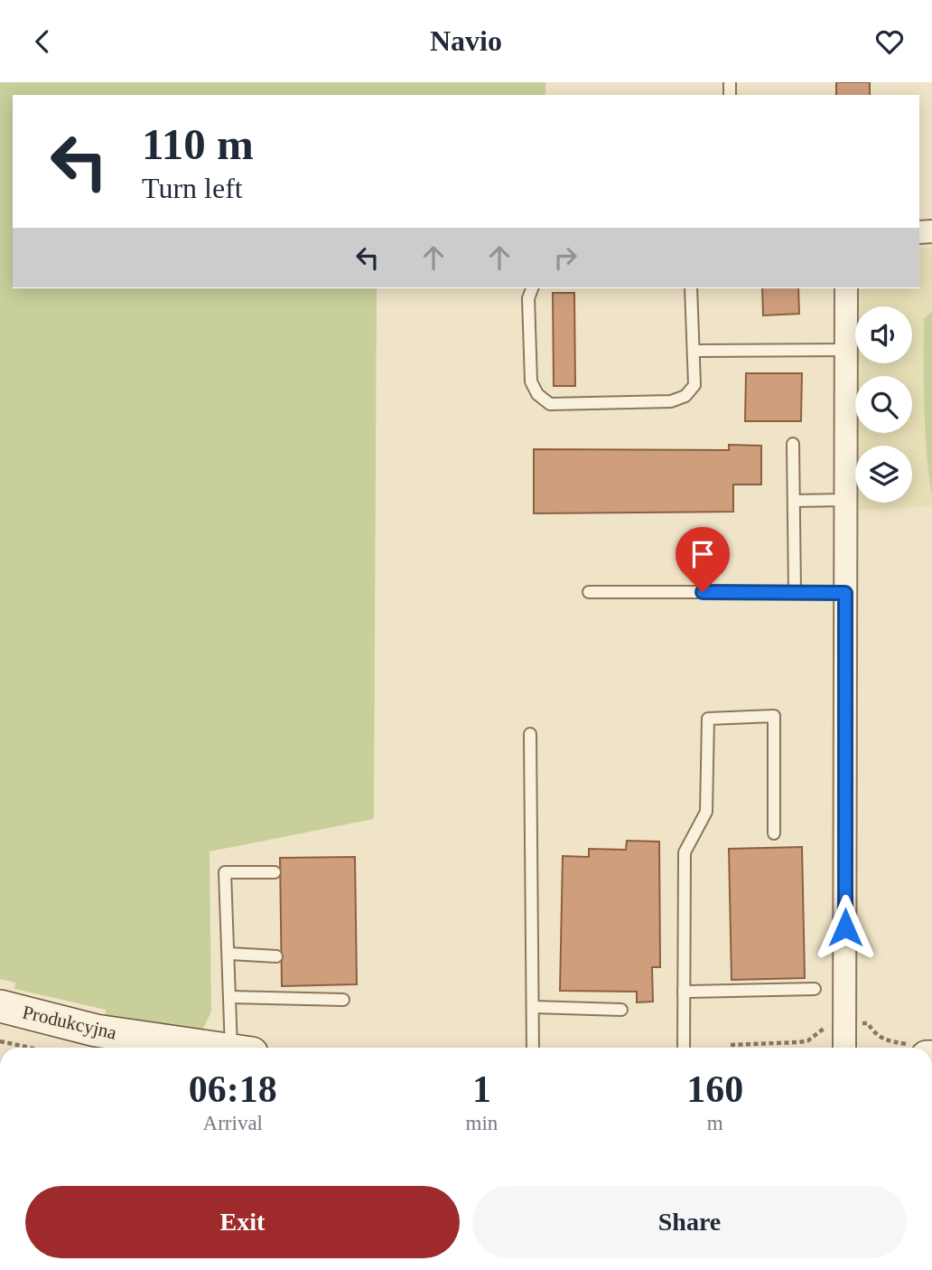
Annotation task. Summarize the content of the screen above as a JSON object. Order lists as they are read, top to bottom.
{
  "streets": {
    "street": ["Produkcyjna"]
  },
  "page": {
    "header": "Navio",
    "turn": ["110 m", "Turn left"],
    "eta": [
      "06:18",
      "Arrival",
      "1",
      "min",
      "160",
      "m"
    ],
    "buttons": ["Exit", "Share"]
  }
}
